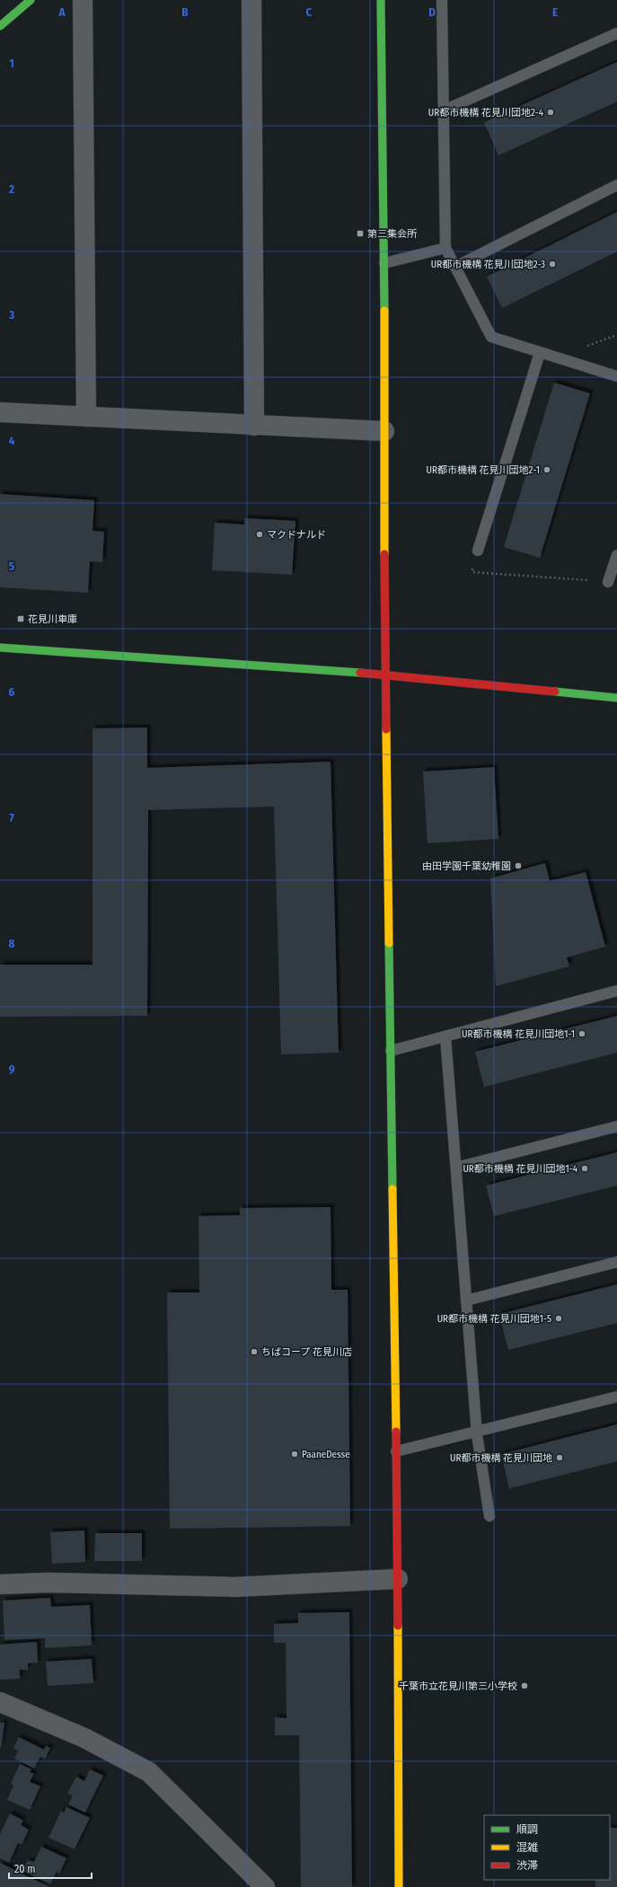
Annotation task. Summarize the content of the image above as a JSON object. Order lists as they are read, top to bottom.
{
  "places": {
    "other": [
      "UR都市機構 花見川団地2-4",
      "UR都市機構 花見川団地2-3",
      "UR都市機構 花見川団地2-1",
      "マクドナルド",
      "由田学園千葉幼稚園",
      "UR都市機構 花見川団地1-1",
      "UR都市機構 花見川団地1-4",
      "UR都市機構 花見川団地1-5",
      "ちばコープ 花見川店",
      "PaaneDesse",
      "UR都市機構 花見川団地",
      "千葉市立花見川第三小学校"
    ],
    "transit": ["第三集会所", "花見川車庫"]
  },
  "legend": ["順調", "混雑", "渋滞"],
  "scale_bar": "20 m",
  "grid": {
    "columns": [
      "A",
      "B",
      "C",
      "D",
      "E"
    ],
    "rows": [
      "1",
      "2",
      "3",
      "4",
      "5",
      "6",
      "7",
      "8",
      "9"
    ]
  }
}
